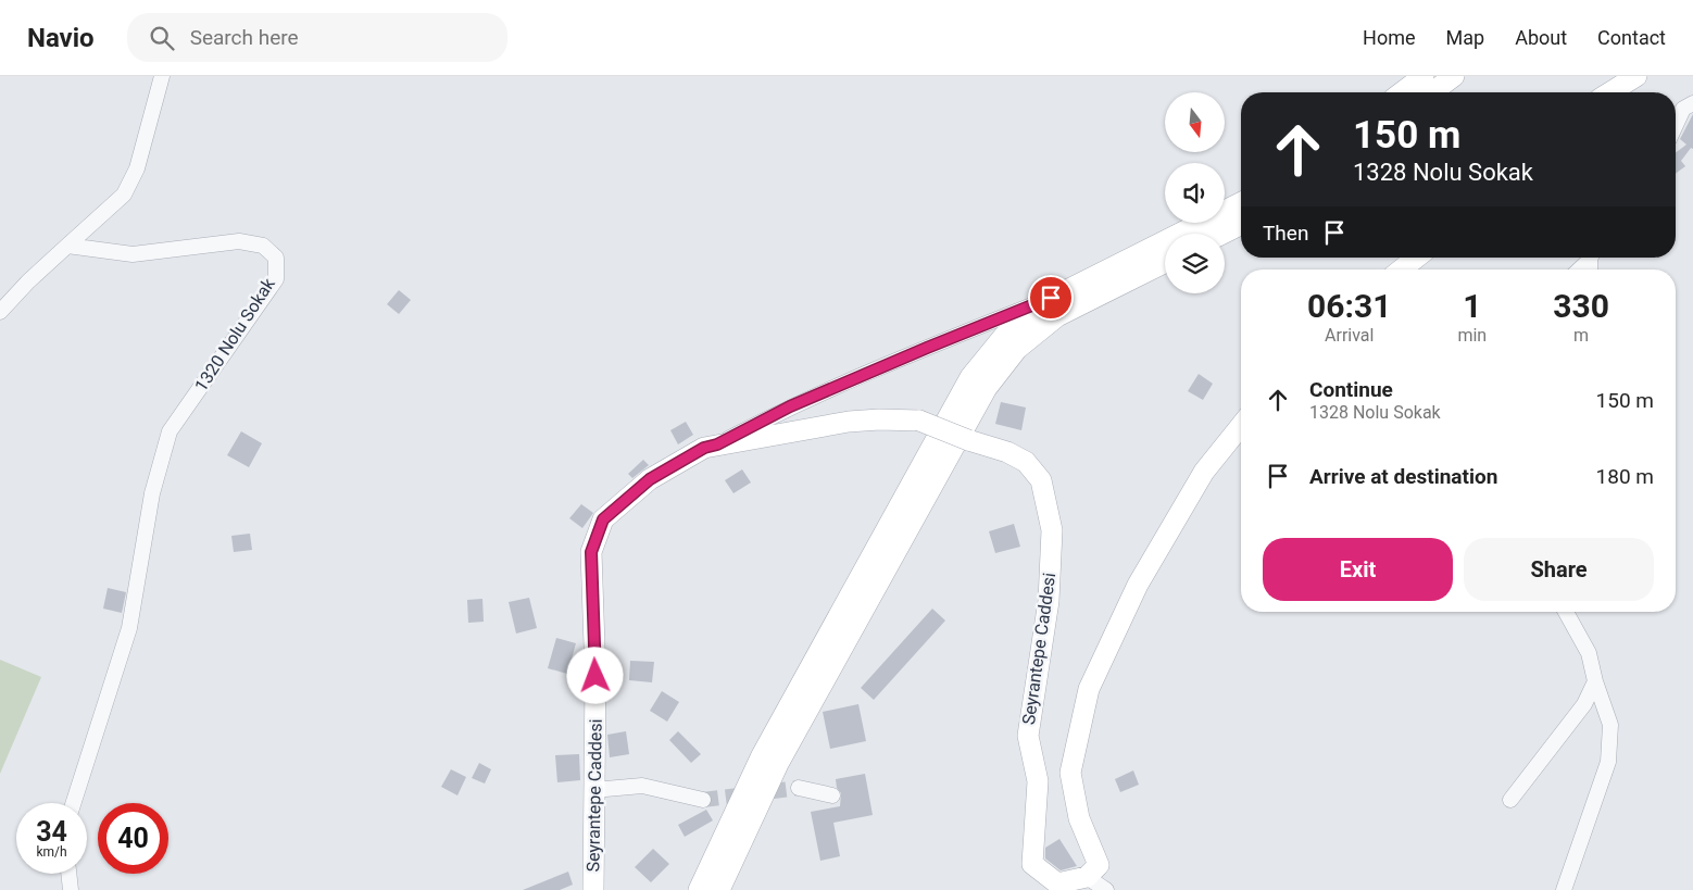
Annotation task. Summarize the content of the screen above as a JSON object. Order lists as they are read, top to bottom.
{
  "streets": {
    "street": ["1320 Nolu Sokak", "Seyrantepe Caddesi"]
  },
  "north": "bottom",
  "page": {
    "header": "Navio",
    "search": "Search here",
    "nav": [
      "Home",
      "Map",
      "About",
      "Contact"
    ],
    "turn": ["150 m", "1328 Nolu Sokak"],
    "then": "Then",
    "eta": [
      "06:31",
      "Arrival",
      "1",
      "min",
      "330",
      "m"
    ],
    "list": [
      {
        "name": "Continue",
        "note": "1328 Nolu Sokak",
        "value": "150 m"
      },
      {
        "name": "Arrive at destination",
        "value": "180 m"
      }
    ],
    "buttons": ["Exit", "Share"],
    "speed": "34 km/h",
    "limit": "40"
  }
}
